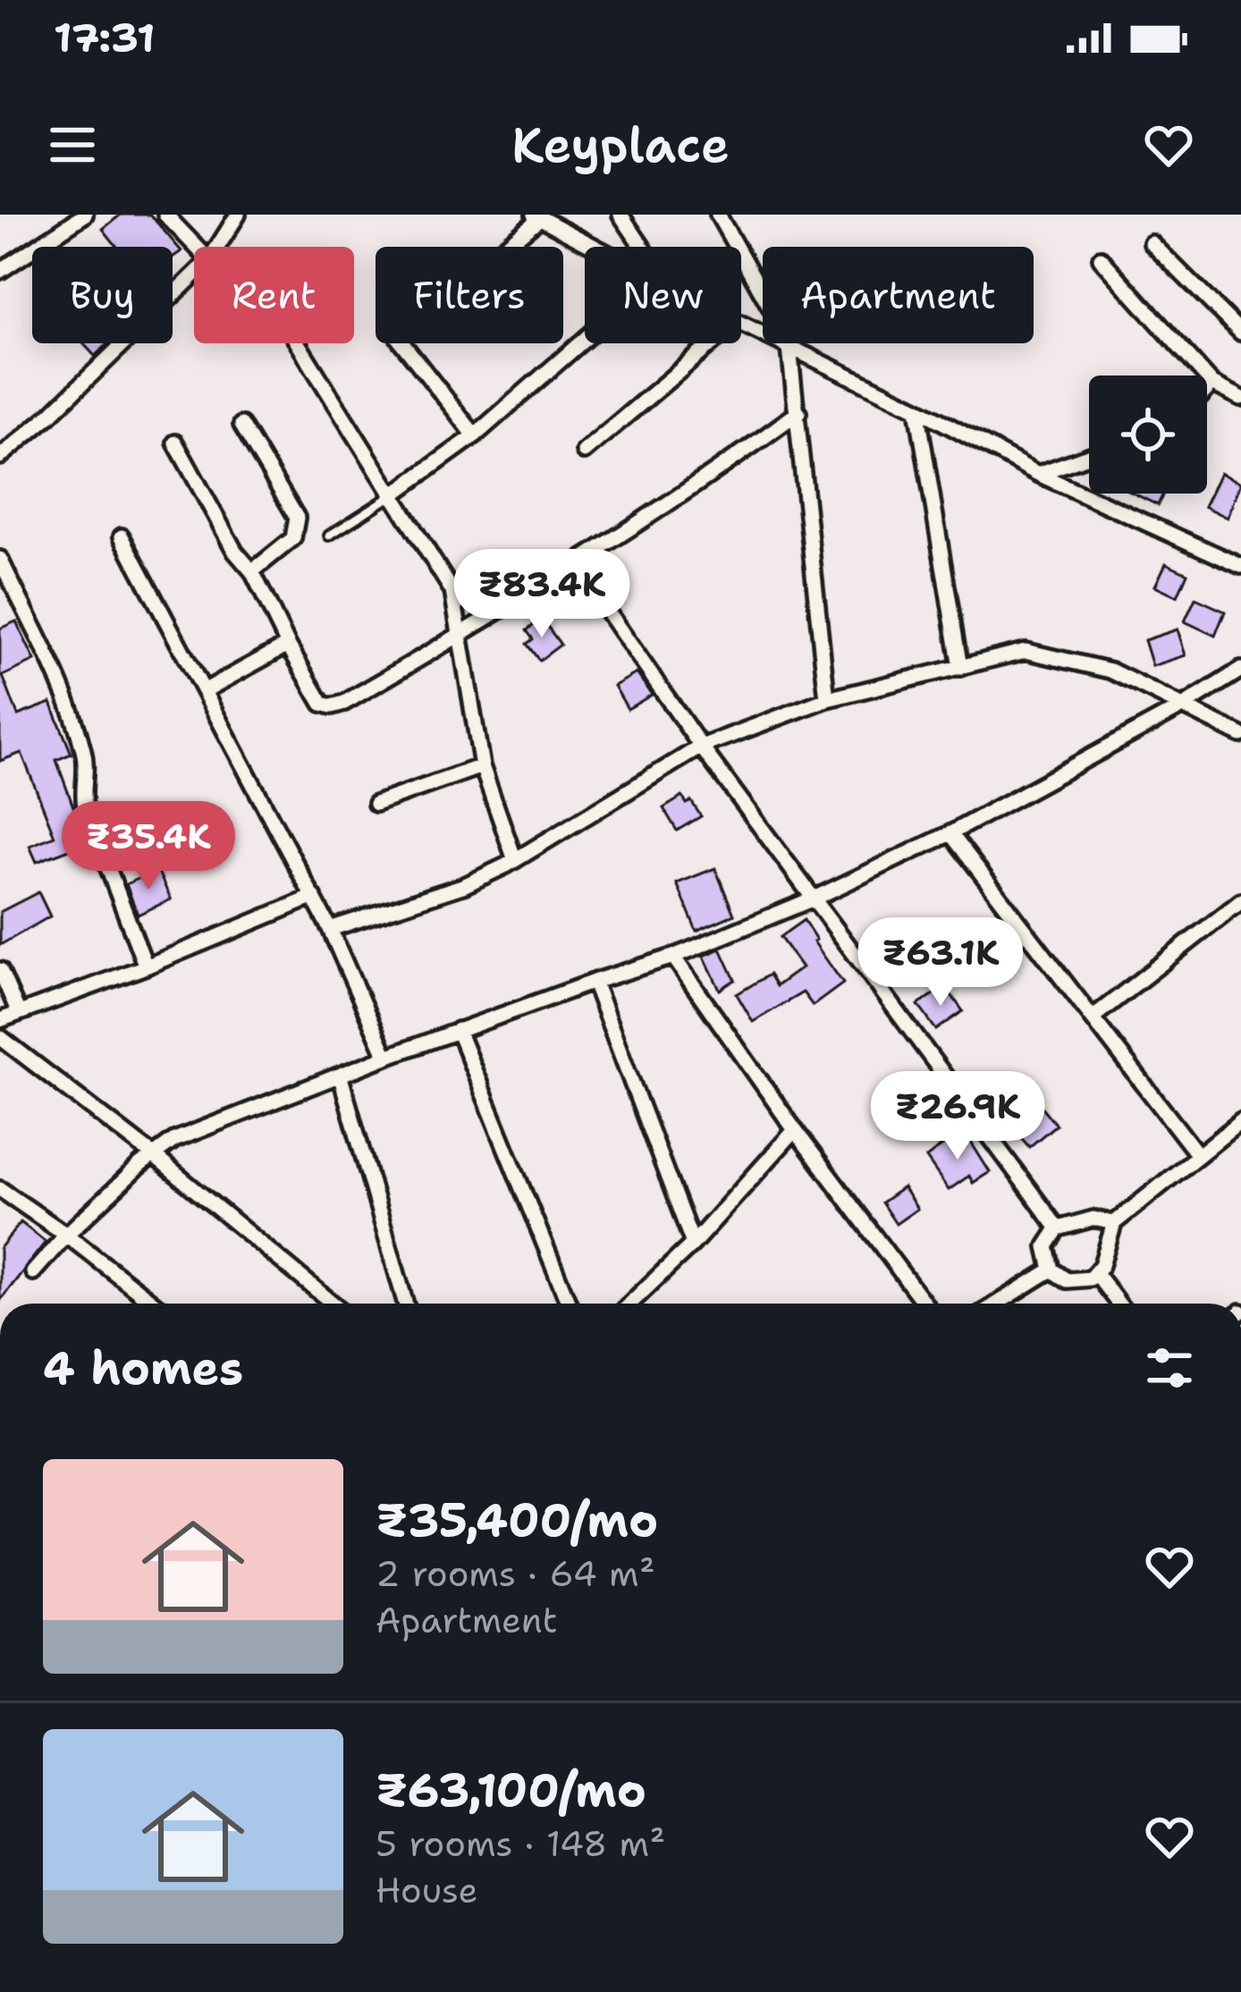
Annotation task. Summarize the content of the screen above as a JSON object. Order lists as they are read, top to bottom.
{
  "page": {
    "status": "17:31",
    "header": "Keyplace",
    "chip": [
      "Buy",
      "Rent",
      "Filters",
      "New",
      "Apartment"
    ],
    "price": [
      "₹83.4K",
      "₹35.4K",
      "₹63.1K",
      "₹26.9K"
    ],
    "heading": "4 homes",
    "list": [
      {
        "name": "₹35,400/mo",
        "note": "2 rooms · 64 m² · Apartment"
      },
      {
        "name": "₹63,100/mo",
        "note": "5 rooms · 148 m² · House"
      }
    ]
  }
}
